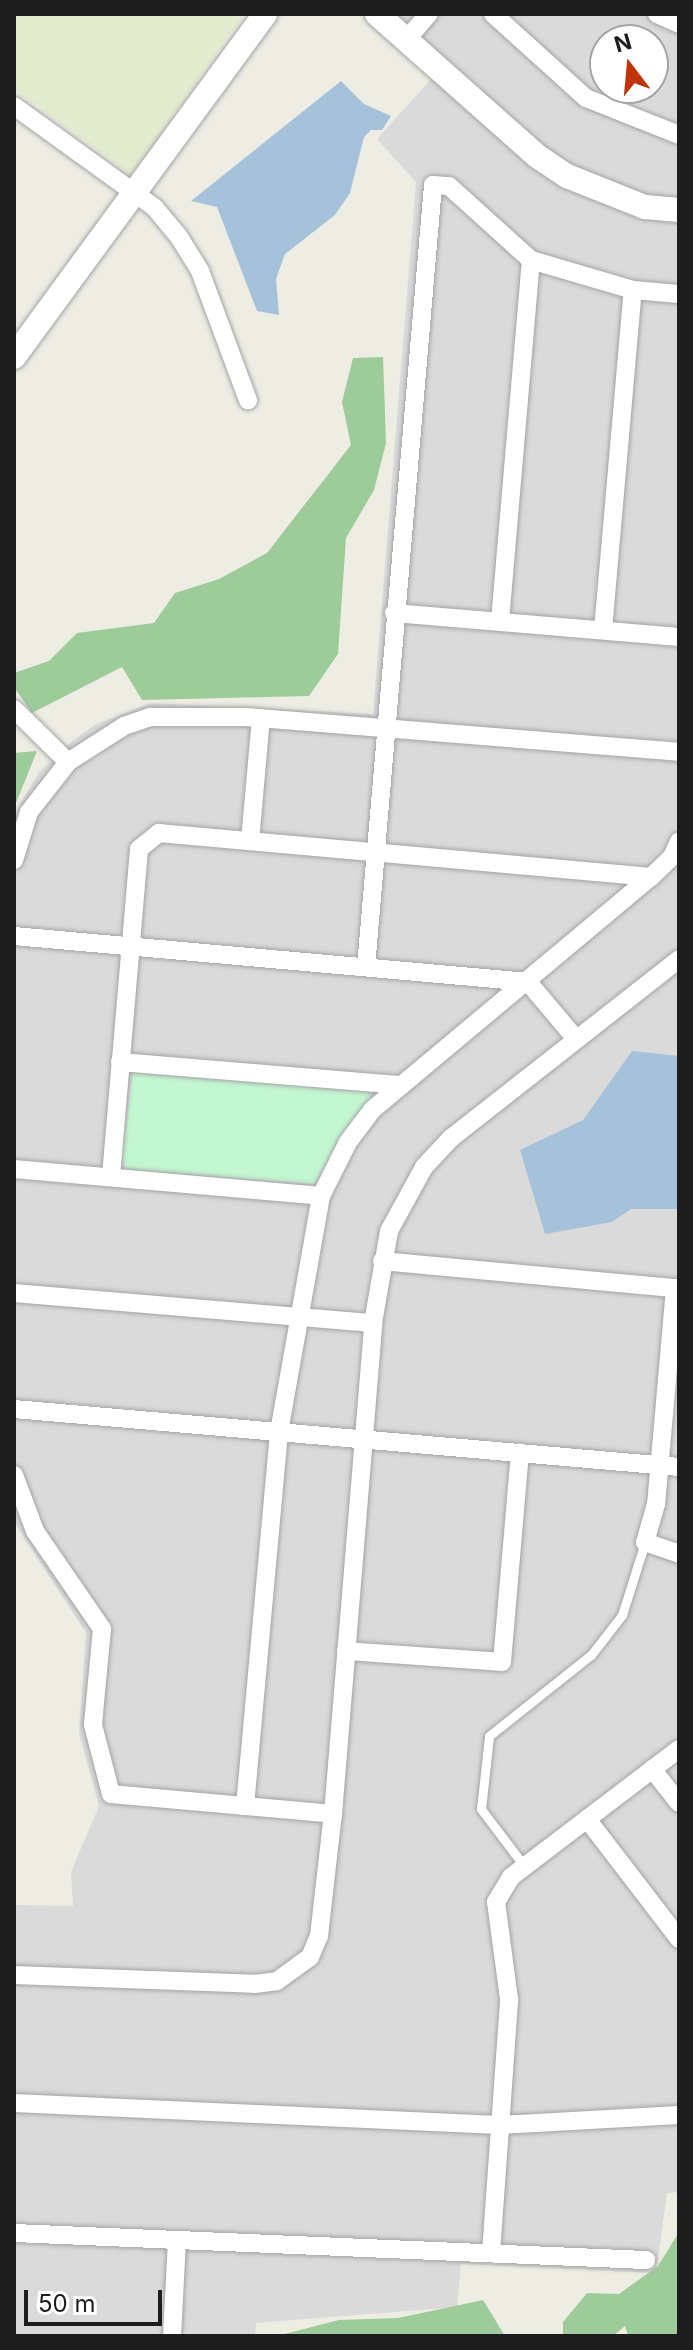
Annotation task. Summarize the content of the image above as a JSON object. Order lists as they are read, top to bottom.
{
  "scale_bar": "50 m",
  "north": "top"
}
